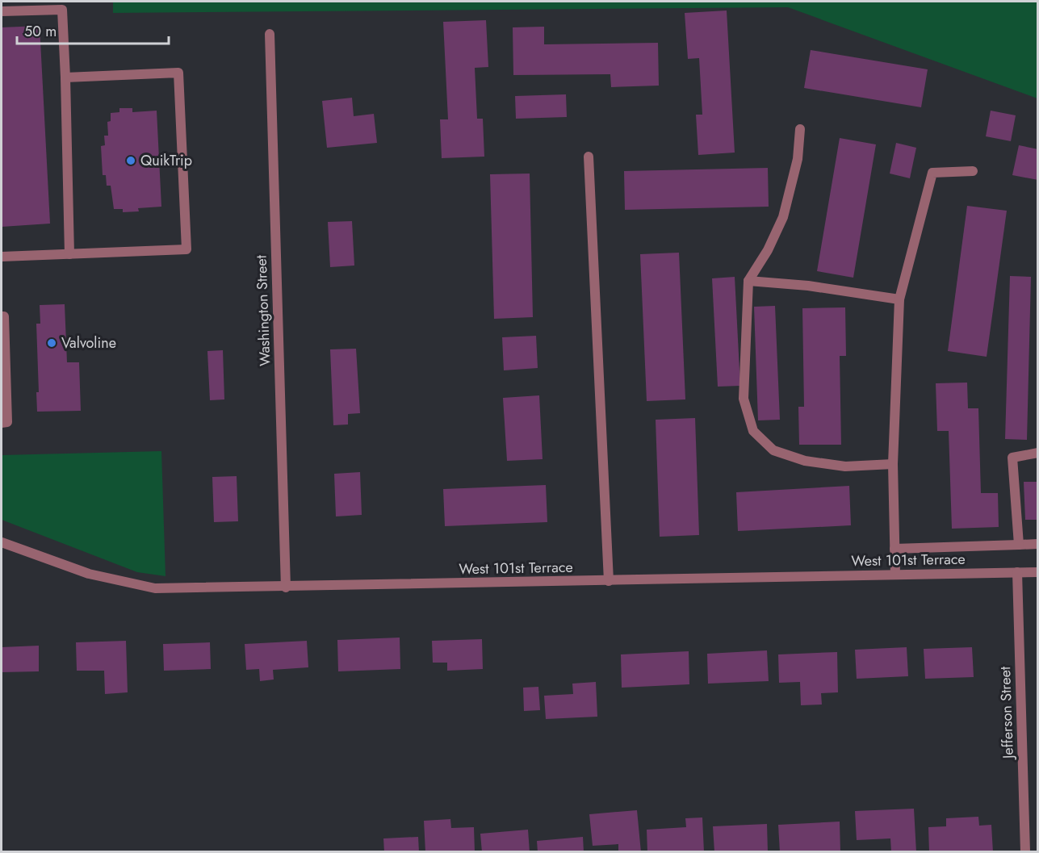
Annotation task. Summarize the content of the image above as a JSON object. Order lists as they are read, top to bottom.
{
  "streets": {
    "street": ["Washington Street", "West 101st Terrace", "Jefferson Street"]
  },
  "crossings": [
    ["Washington Street", "West 101st Terrace"],
    ["West 101st Terrace", "Jefferson Street"]
  ],
  "places": ["QuikTrip", "Valvoline"],
  "scale_bar": "50 m"
}
